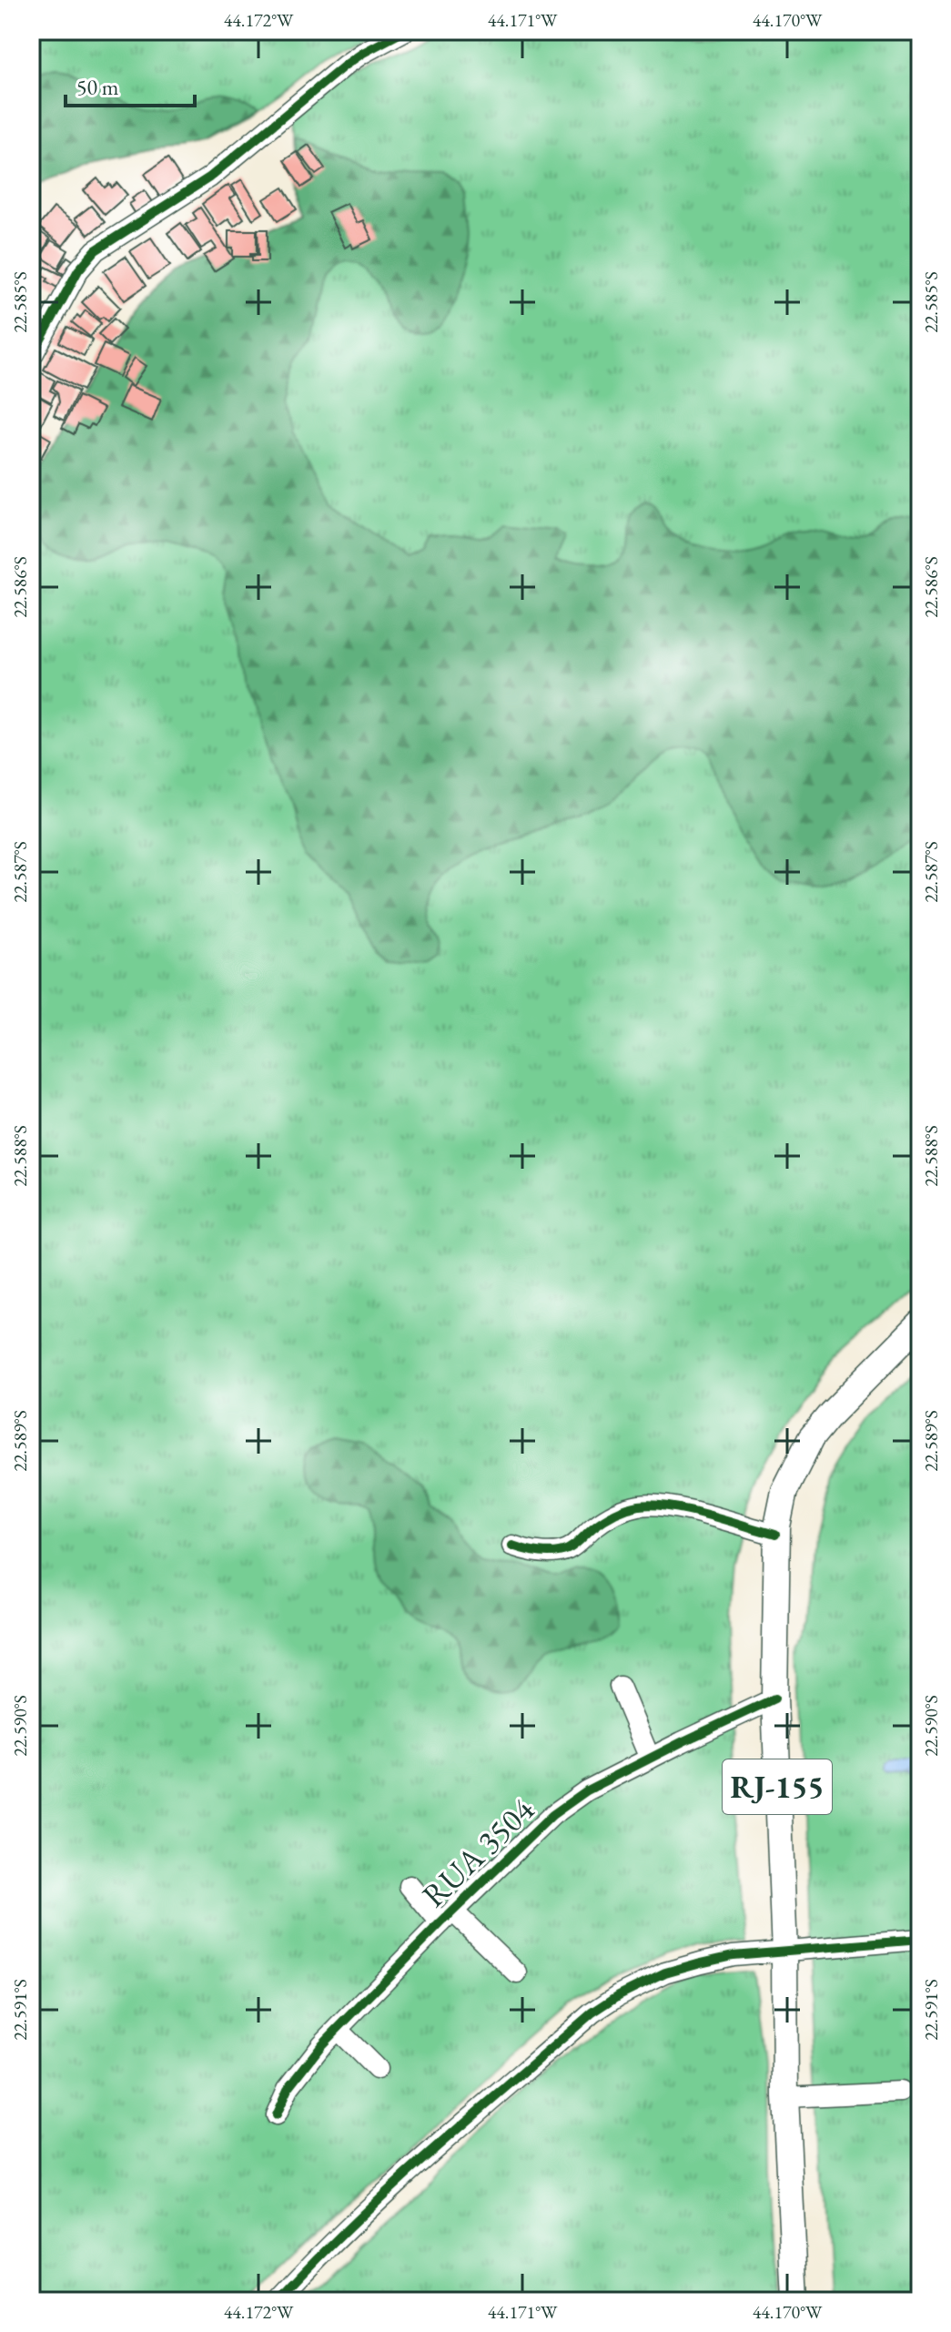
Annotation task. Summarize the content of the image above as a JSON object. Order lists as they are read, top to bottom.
{
  "streets": {
    "main road": ["RJ-155"],
    "street": ["RUA 3504"]
  },
  "crossings": [
    ["RJ-155", "RUA 3504"]
  ],
  "scale_bar": "50 m",
  "coordinates": [
    "44.172°W",
    "44.171°W",
    "44.170°W",
    "22.585°S",
    "22.586°S",
    "22.587°S",
    "22.588°S",
    "22.589°S",
    "22.590°S",
    "22.591°S"
  ]
}
